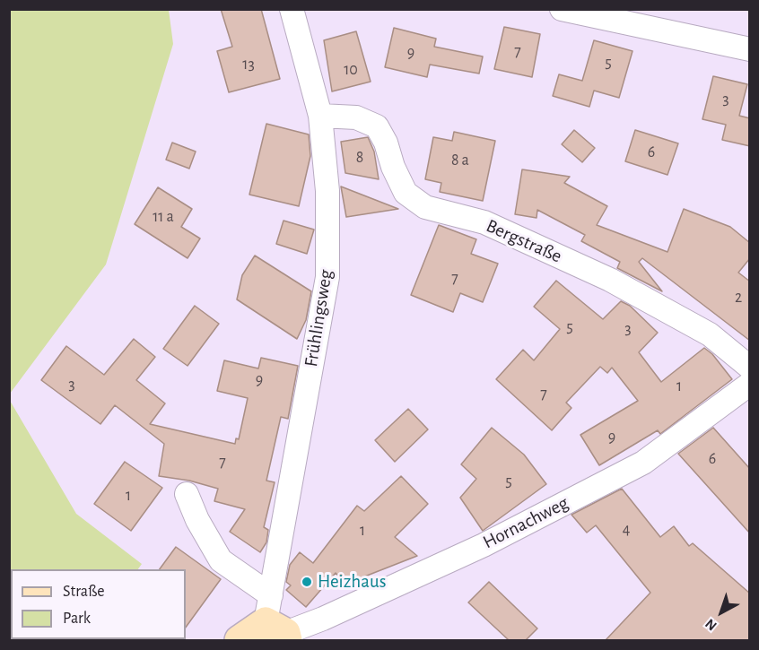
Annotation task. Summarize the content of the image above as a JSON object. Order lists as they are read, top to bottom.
{
  "streets": {
    "street": ["Bergstraße", "Frühlingsweg", "Hornachweg"]
  },
  "crossings": [
    ["Bergstraße", "Frühlingsweg"],
    ["Frühlingsweg", "Hornachweg"]
  ],
  "places": ["Heizhaus"],
  "house_numbers": [
    "7",
    "9",
    "5",
    "13",
    "10",
    "3",
    "6",
    "8",
    "8 a",
    "11 a",
    "7",
    "2",
    "5",
    "3",
    "9",
    "3",
    "1",
    "7",
    "9",
    "6",
    "7",
    "5",
    "1",
    "4",
    "1"
  ],
  "legend": ["Straße", "Park"],
  "north": "bottom left"
}
